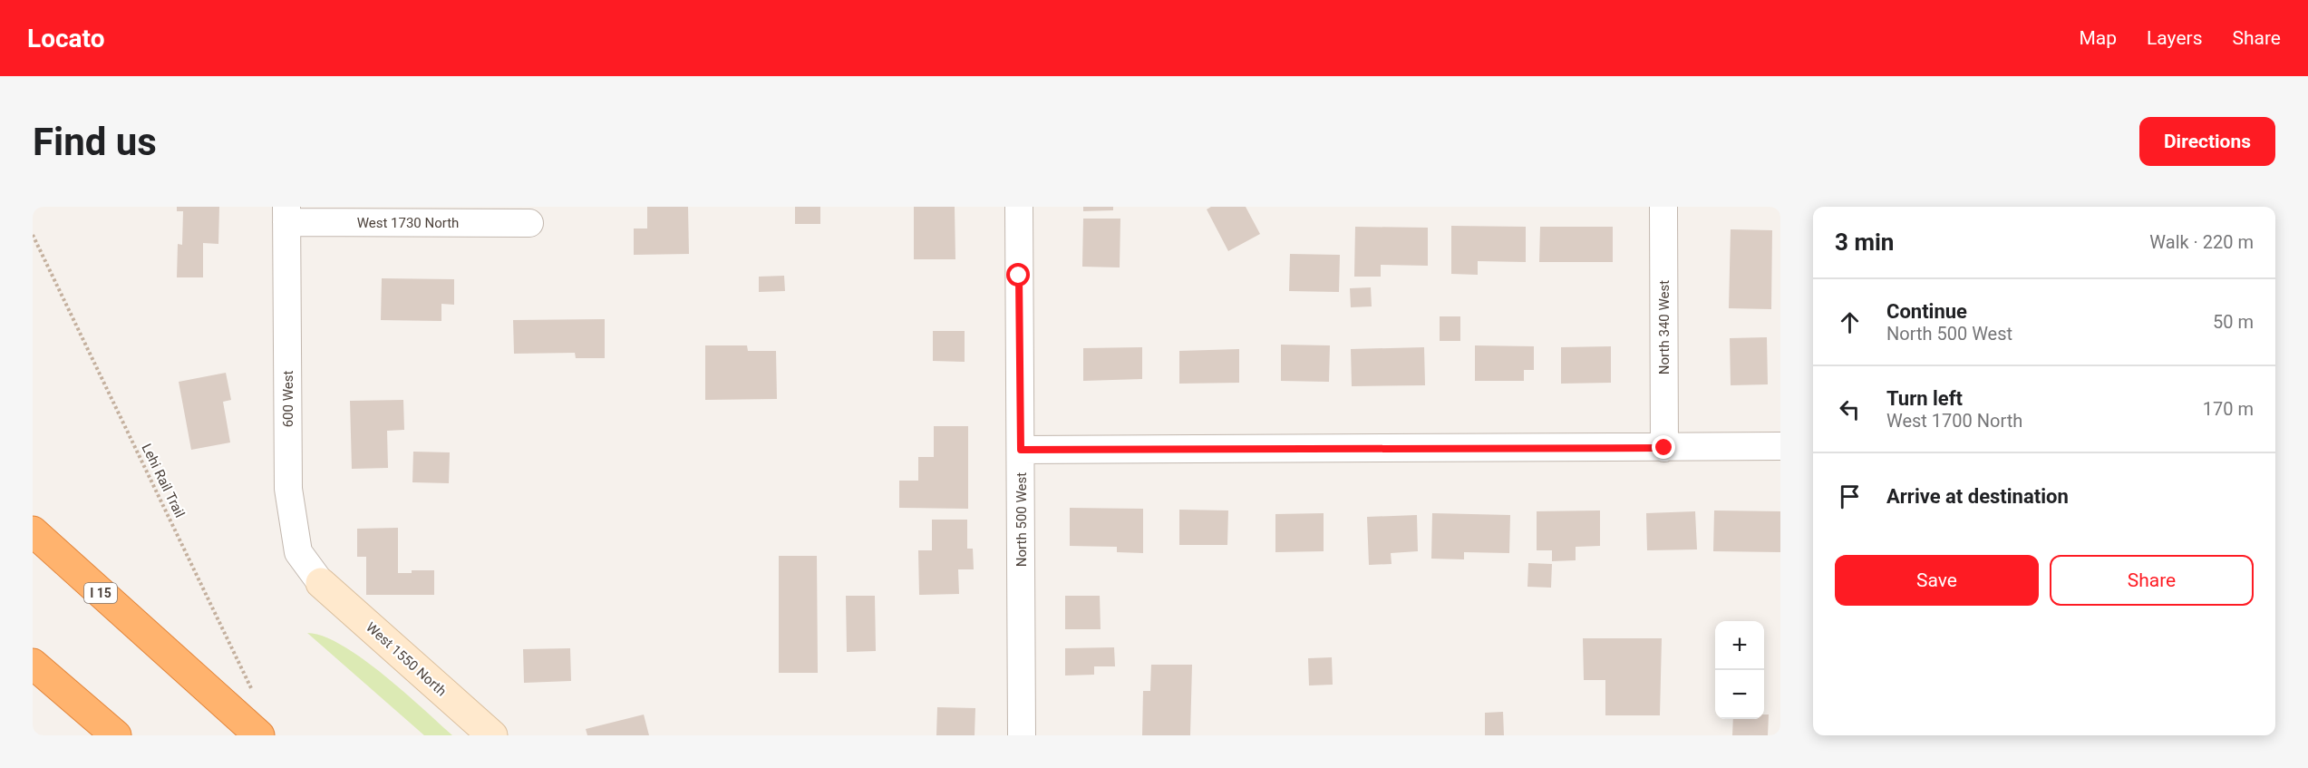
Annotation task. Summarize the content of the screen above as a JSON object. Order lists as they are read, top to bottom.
{
  "streets": {
    "highway": ["I 15"],
    "street": [
      "West 1730 North",
      "North 340 West",
      "600 West",
      "North 500 West",
      "West 1550 North"
    ],
    "path": ["Lehi Rail Trail"]
  },
  "crossings": [
    ["West 1730 North", "600 West"],
    ["600 West", "West 1550 North"]
  ],
  "page": {
    "header": "Locato",
    "nav": ["Map", "Layers", "Share"],
    "buttons": [
      "Directions",
      ["Save", "Share"]
    ],
    "title": "Find us",
    "heading": ["3 min", "Walk · 220 m"],
    "list": [
      ["Continue", "North 500 West", "50 m"],
      ["Turn left", "West 1700 North", "170 m"],
      "Arrive at destination"
    ],
    "map_buttons": ["+", "−"]
  }
}
